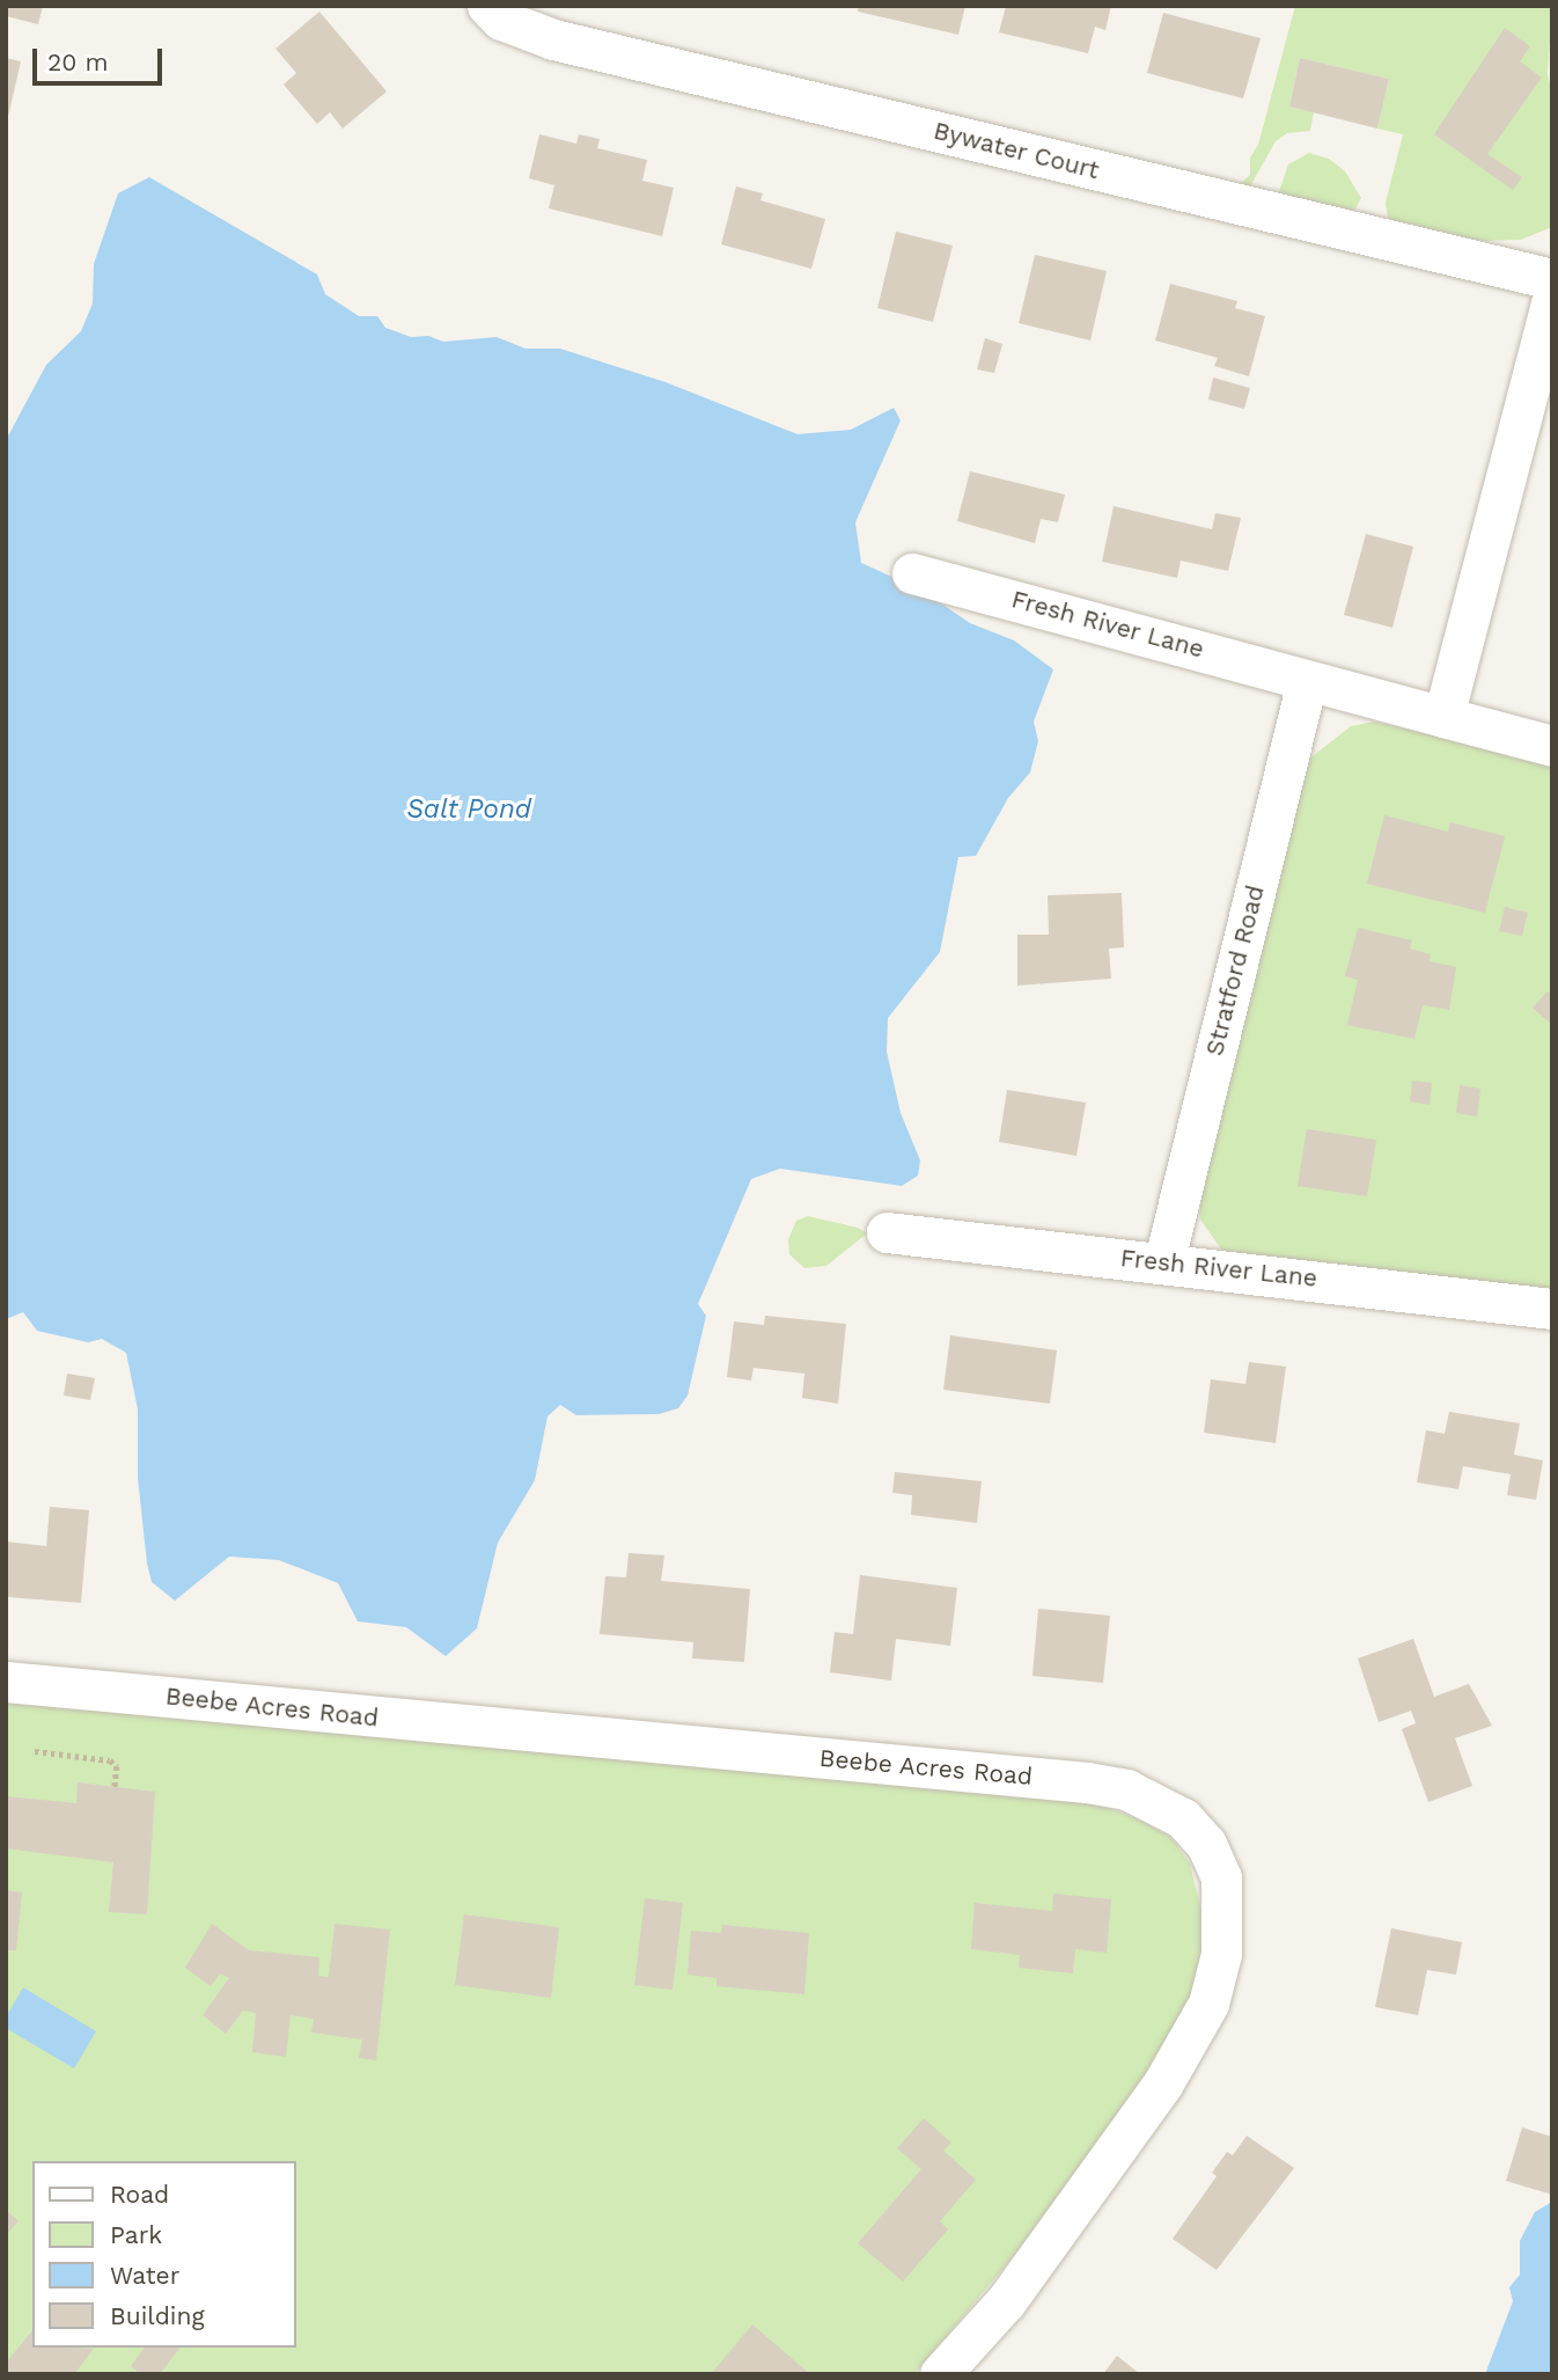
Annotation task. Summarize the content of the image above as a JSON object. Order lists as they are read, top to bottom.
{
  "streets": {
    "street": [
      "Bywater Court",
      "Fresh River Lane",
      "Stratford Road",
      "Beebe Acres Road"
    ]
  },
  "crossings": [
    ["Fresh River Lane", "Stratford Road"]
  ],
  "water": ["Salt Pond"],
  "legend": [
    "Road",
    "Park",
    "Water",
    "Building"
  ],
  "scale_bar": "20 m"
}
